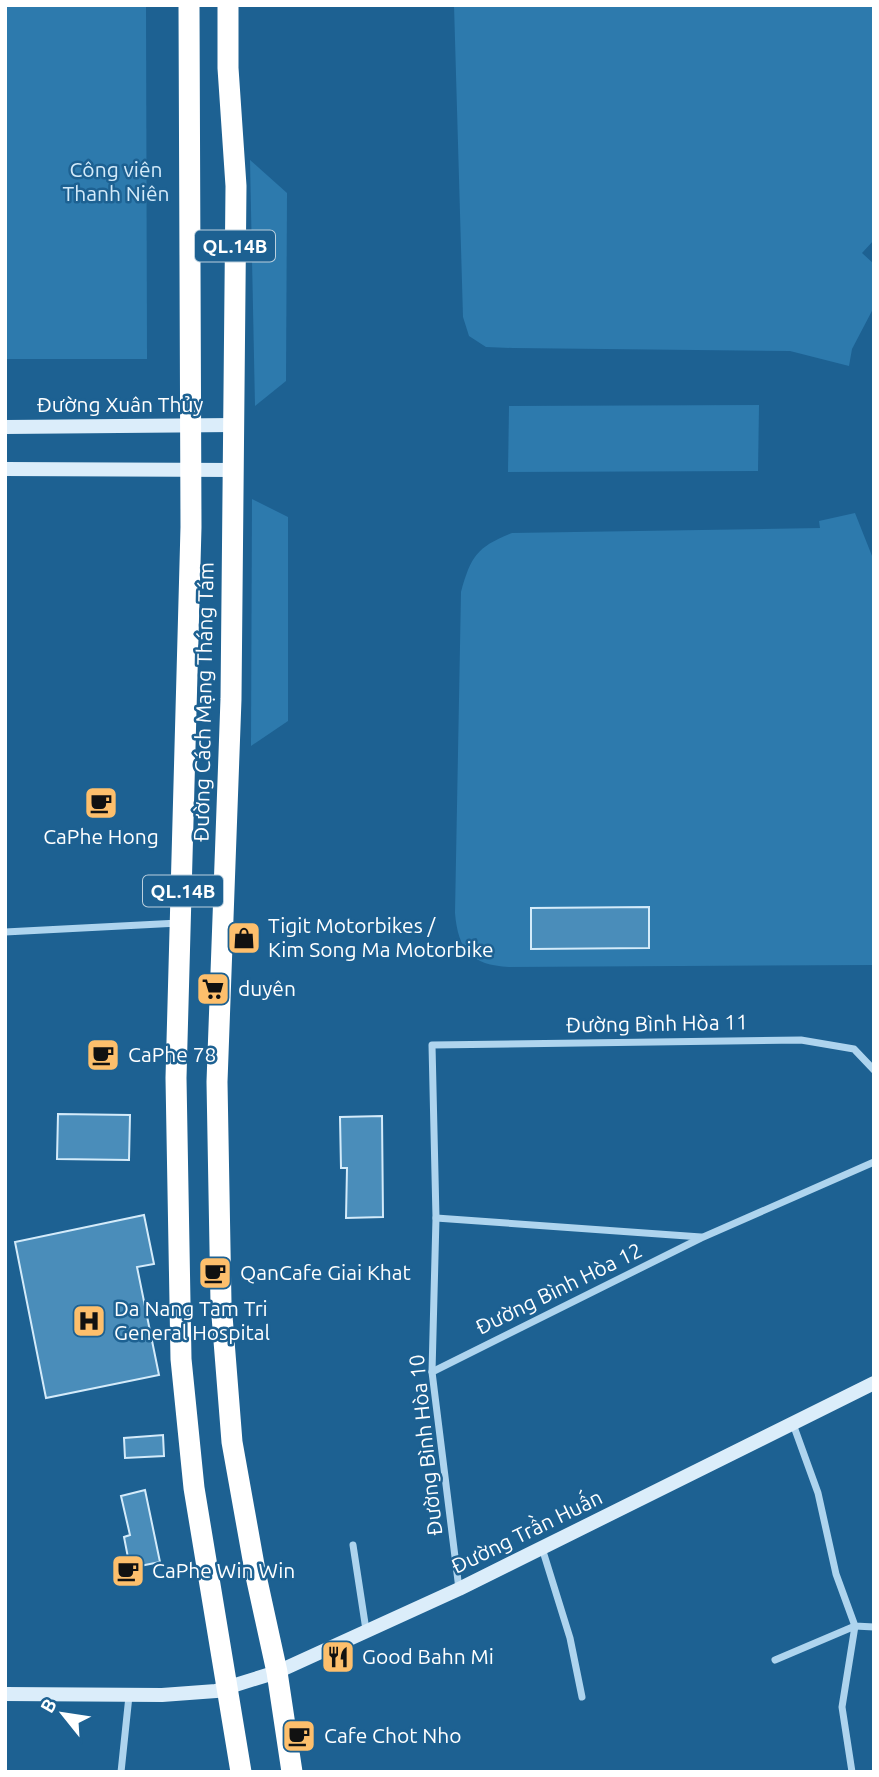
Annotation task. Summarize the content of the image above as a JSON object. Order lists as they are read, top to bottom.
{
  "streets": {
    "highway": ["QL.14B", "Đường Cách Mạng Tháng Tám"],
    "street": [
      "Đường Xuân Thủy",
      "Đường Bình Hòa 11",
      "Đường Bình Hòa 12",
      "Đường Bình Hòa 10",
      "Đường Trần Huấn"
    ]
  },
  "crossings": [
    ["Đường Xuân Thủy", "Đường Cách Mạng Tháng Tám"],
    ["Đường Cách Mạng Tháng Tám", "Đường Trần Huấn"],
    ["Đường Bình Hòa 11", "Đường Bình Hòa 10"],
    ["Đường Bình Hòa 12", "Đường Bình Hòa 10"],
    ["Đường Bình Hòa 10", "Đường Trần Huấn"]
  ],
  "parks": ["Công viên Thanh Niên"],
  "places": {
    "cafe": [
      "CaPhe Hong",
      "CaPhe 78",
      "QanCafe Giai Khat",
      "CaPhe Win Win",
      "Cafe Chot Nho"
    ],
    "shop": ["Tigit Motorbikes / Kim Song Ma Motorbike"],
    "supermarket": ["duyên"],
    "hospital": ["Da Nang Tam Tri General Hospital"],
    "restaurant": ["Good Bahn Mi"]
  },
  "north": "top left"
}
